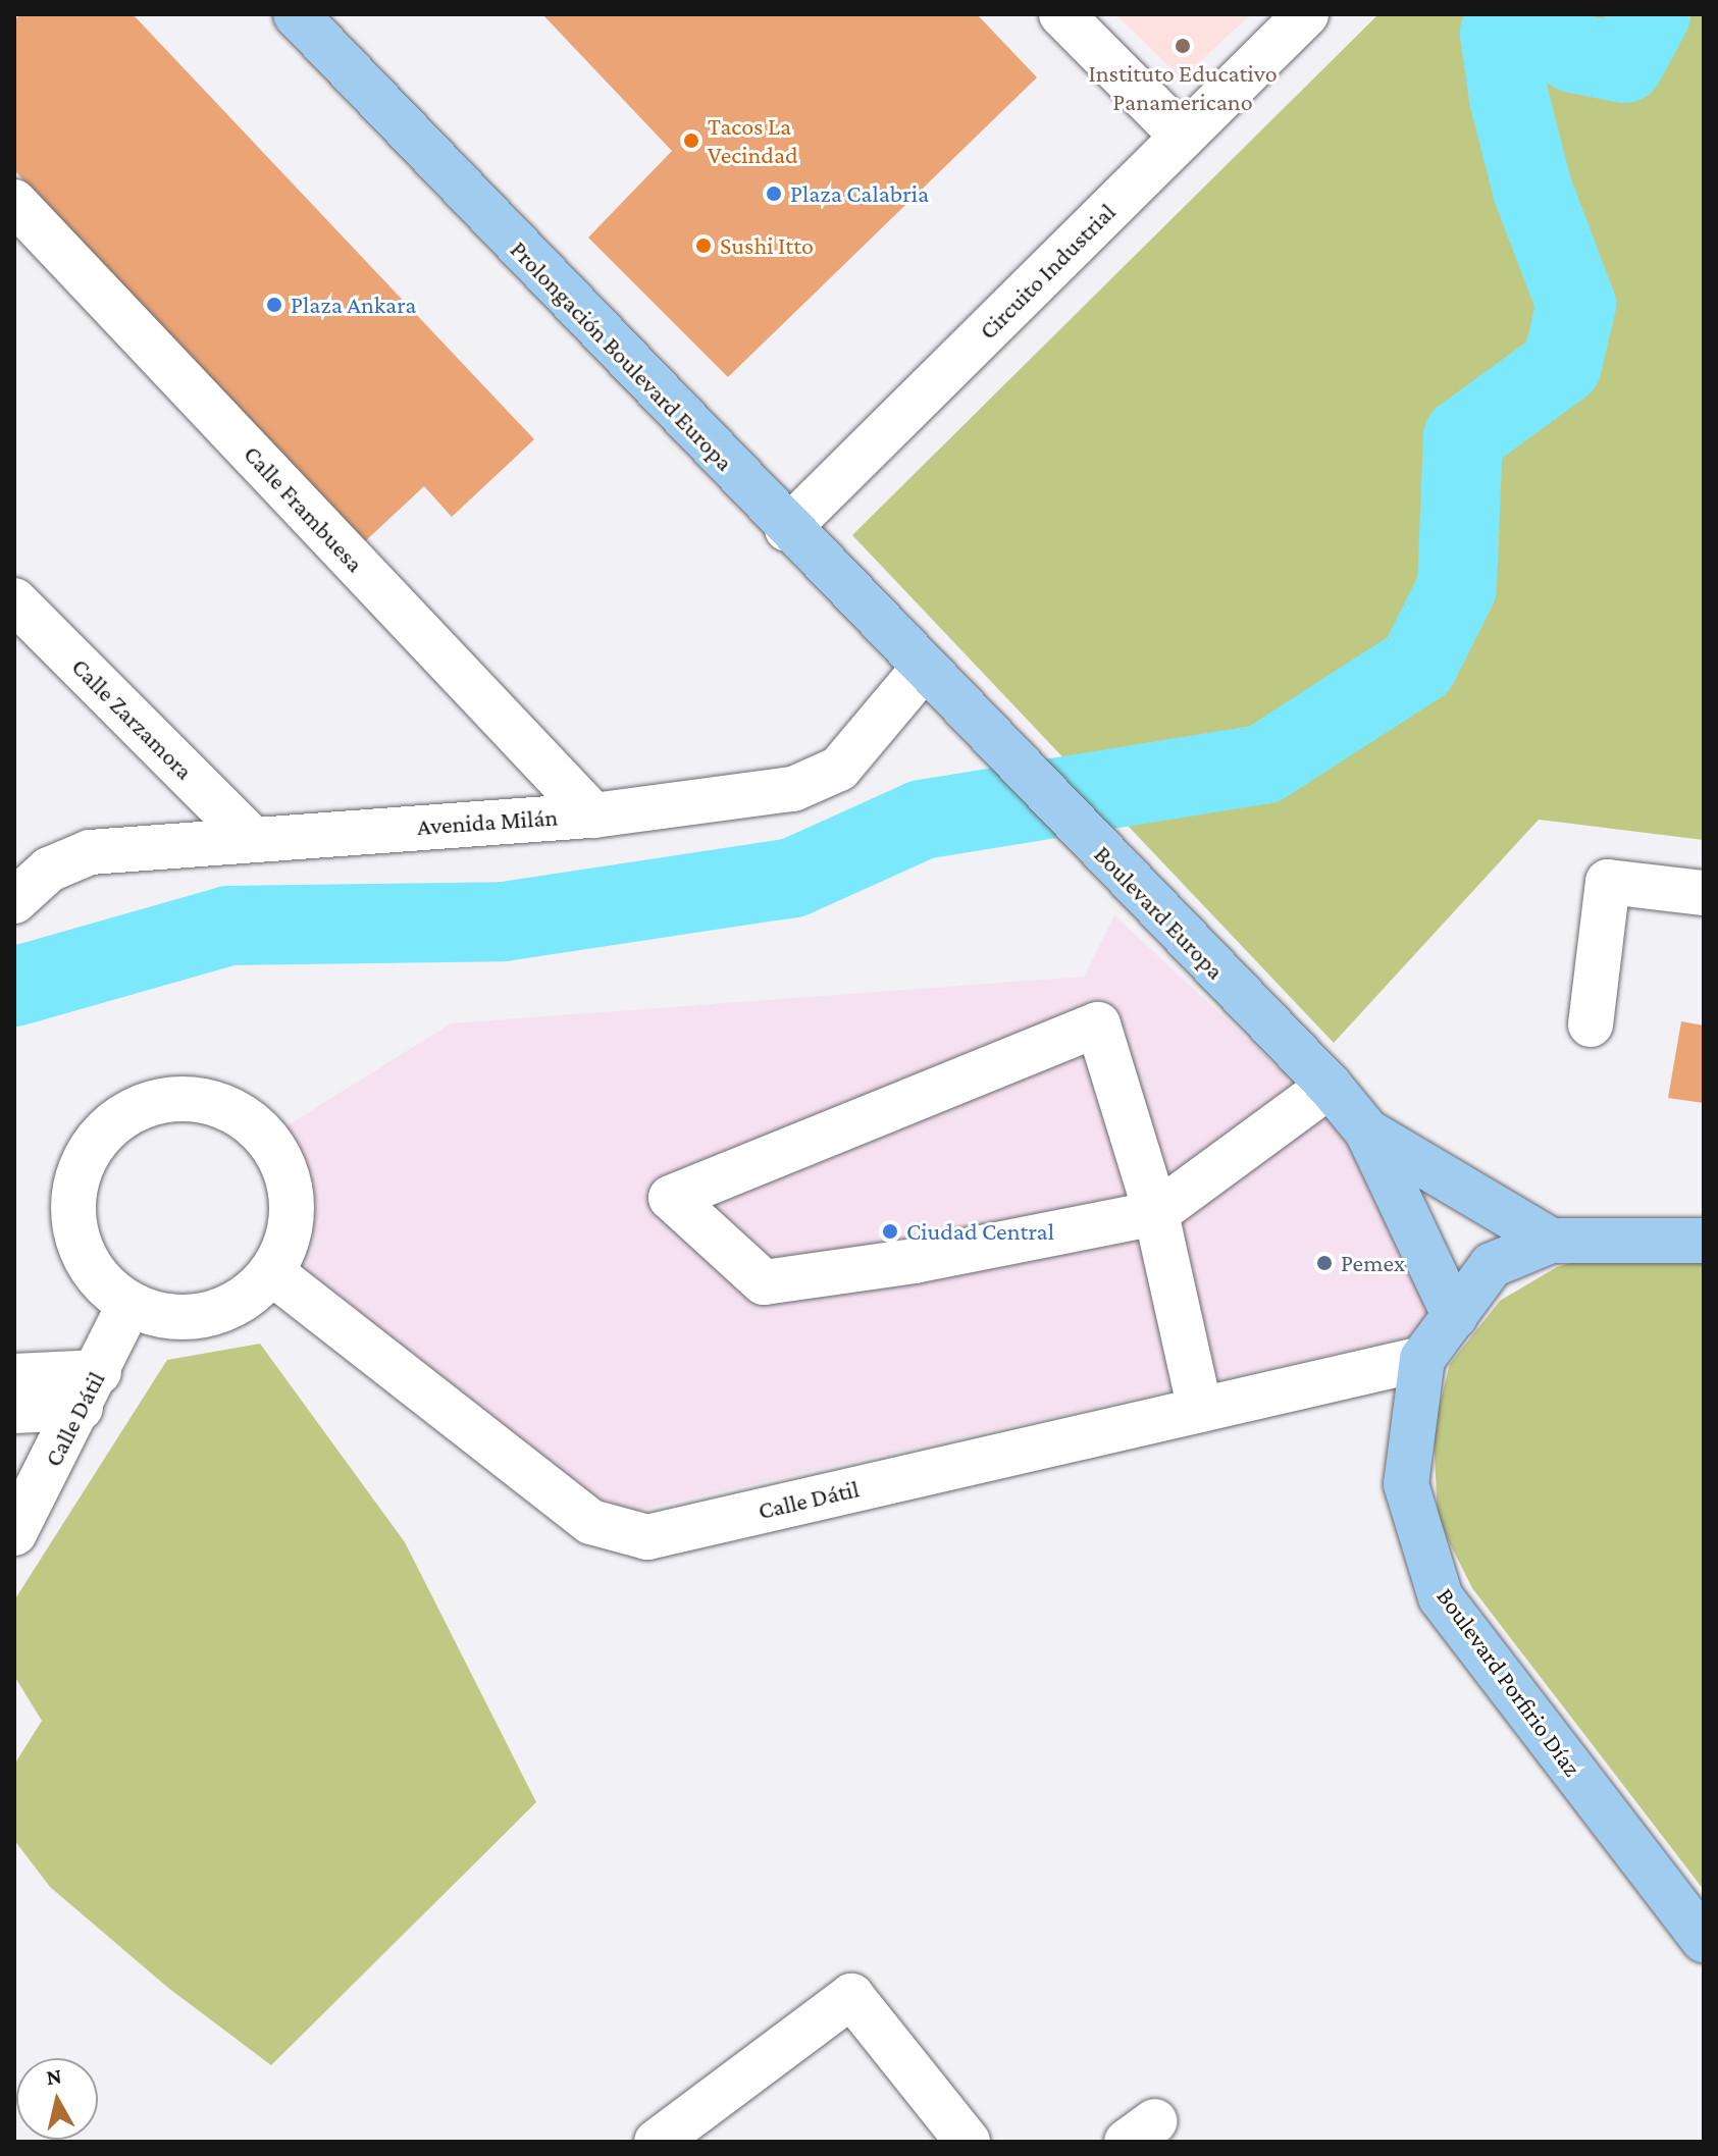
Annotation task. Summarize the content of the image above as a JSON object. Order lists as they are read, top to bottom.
{
  "streets": {
    "main road": ["Prolongación Boulevard Europa", "Boulevard Europa", "Boulevard Porfirio Díaz"],
    "street": [
      "Circuito Industrial",
      "Calle Frambuesa",
      "Calle Zarzamora",
      "Avenida Milán",
      "Calle Dátil"
    ]
  },
  "crossings": [
    ["Circuito Industrial", "Prolongación Boulevard Europa"],
    ["Prolongación Boulevard Europa", "Avenida Milán"],
    ["Prolongación Boulevard Europa", "Boulevard Europa"],
    ["Calle Frambuesa", "Avenida Milán"],
    ["Calle Zarzamora", "Avenida Milán"],
    ["Avenida Milán", "Boulevard Europa"],
    ["Calle Dátil", "Boulevard Porfirio Díaz"]
  ],
  "places": [
    "Instituto Educativo Panamericano",
    "Tacos La Vecindad",
    "Plaza Calabria",
    "Sushi Itto",
    "Plaza Ankara",
    "Ciudad Central",
    "Pemex"
  ],
  "north": "top"
}
